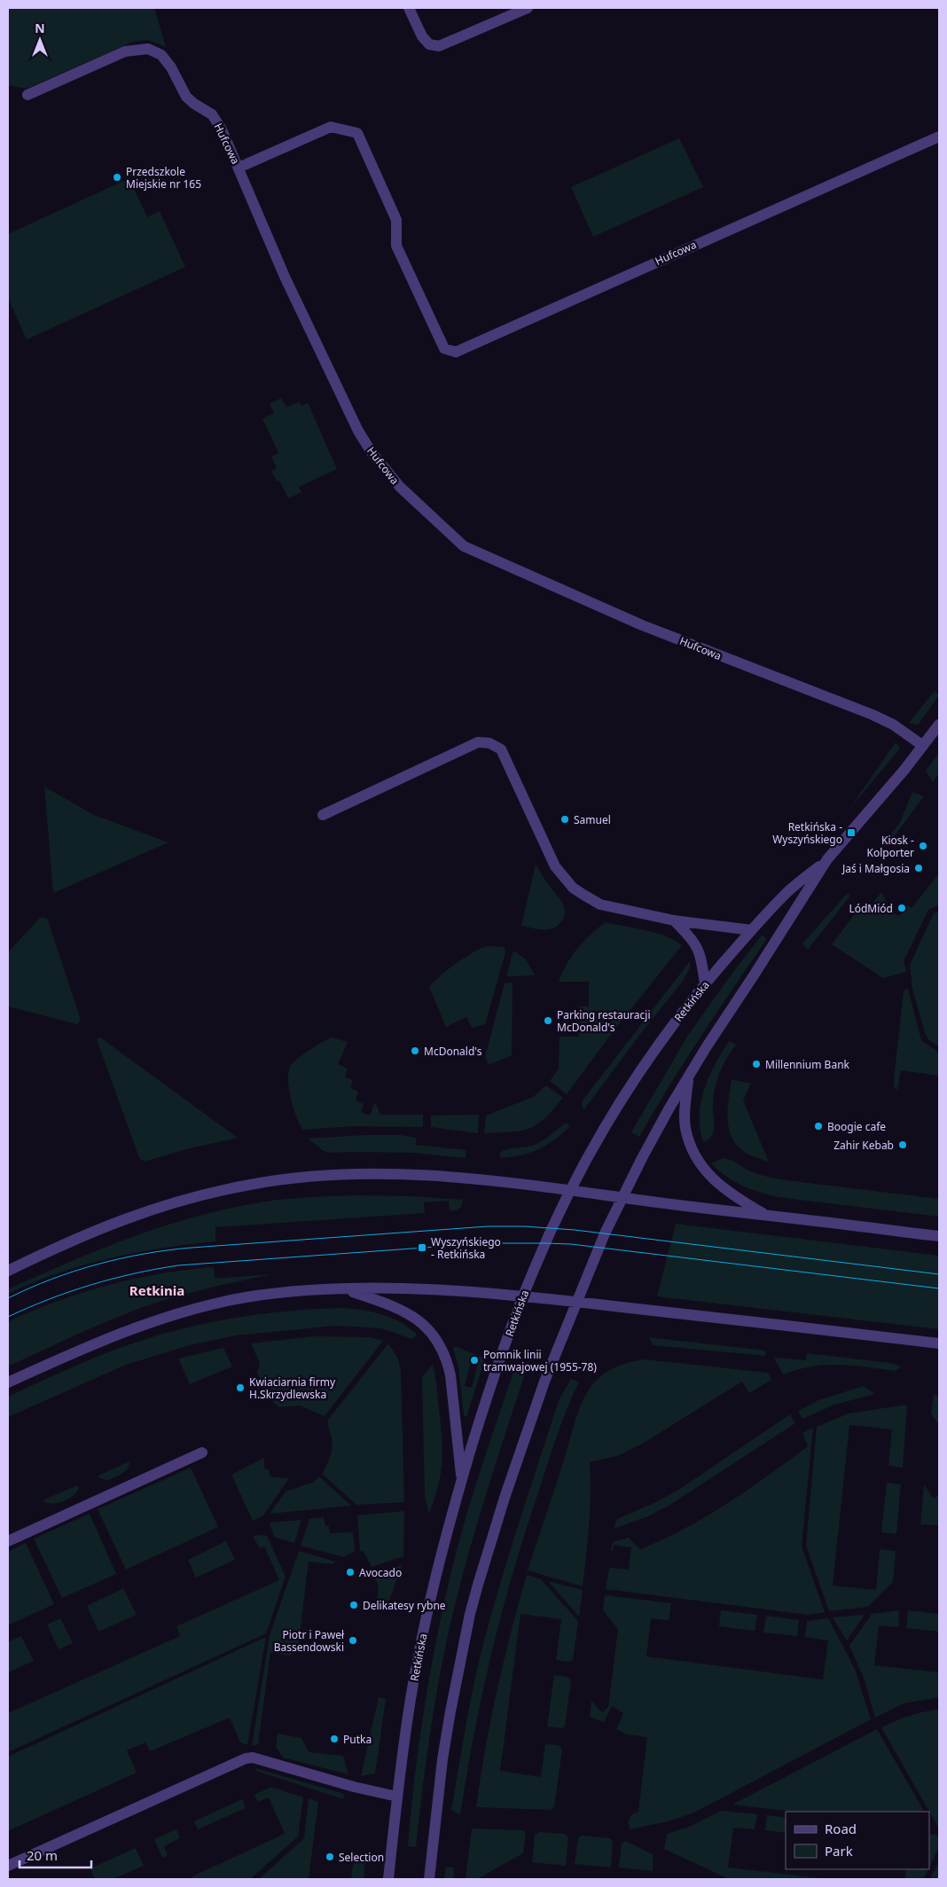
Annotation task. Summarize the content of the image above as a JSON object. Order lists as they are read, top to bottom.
{
  "streets": {
    "street": ["Hufcowa", "Retkińska"]
  },
  "crossings": [
    ["Hufcowa", "Retkińska"]
  ],
  "districts": ["Retkinia"],
  "places": {
    "other": [
      "Przedszkole Miejskie nr 165",
      "Samuel",
      "Kiosk - Kolporter",
      "Jaś i Małgosia",
      "LódMiód",
      "Parking restauracji McDonald's",
      "McDonald's",
      "Millennium Bank",
      "Boogie cafe",
      "Zahir Kebab",
      "Pomnik linii tramwajowej (1955-78)",
      "Kwiaciarnia firmy H.Skrzydlewska",
      "Avocado",
      "Delikatesy rybne",
      "Piotr i Paweł Bassendowski",
      "Putka",
      "Selection"
    ],
    "transit": ["Retkińska - Wyszyńskiego", "Wyszyńskiego - Retkińska"]
  },
  "legend": ["Road", "Park"],
  "scale_bar": "20 m",
  "north": "top"
}
